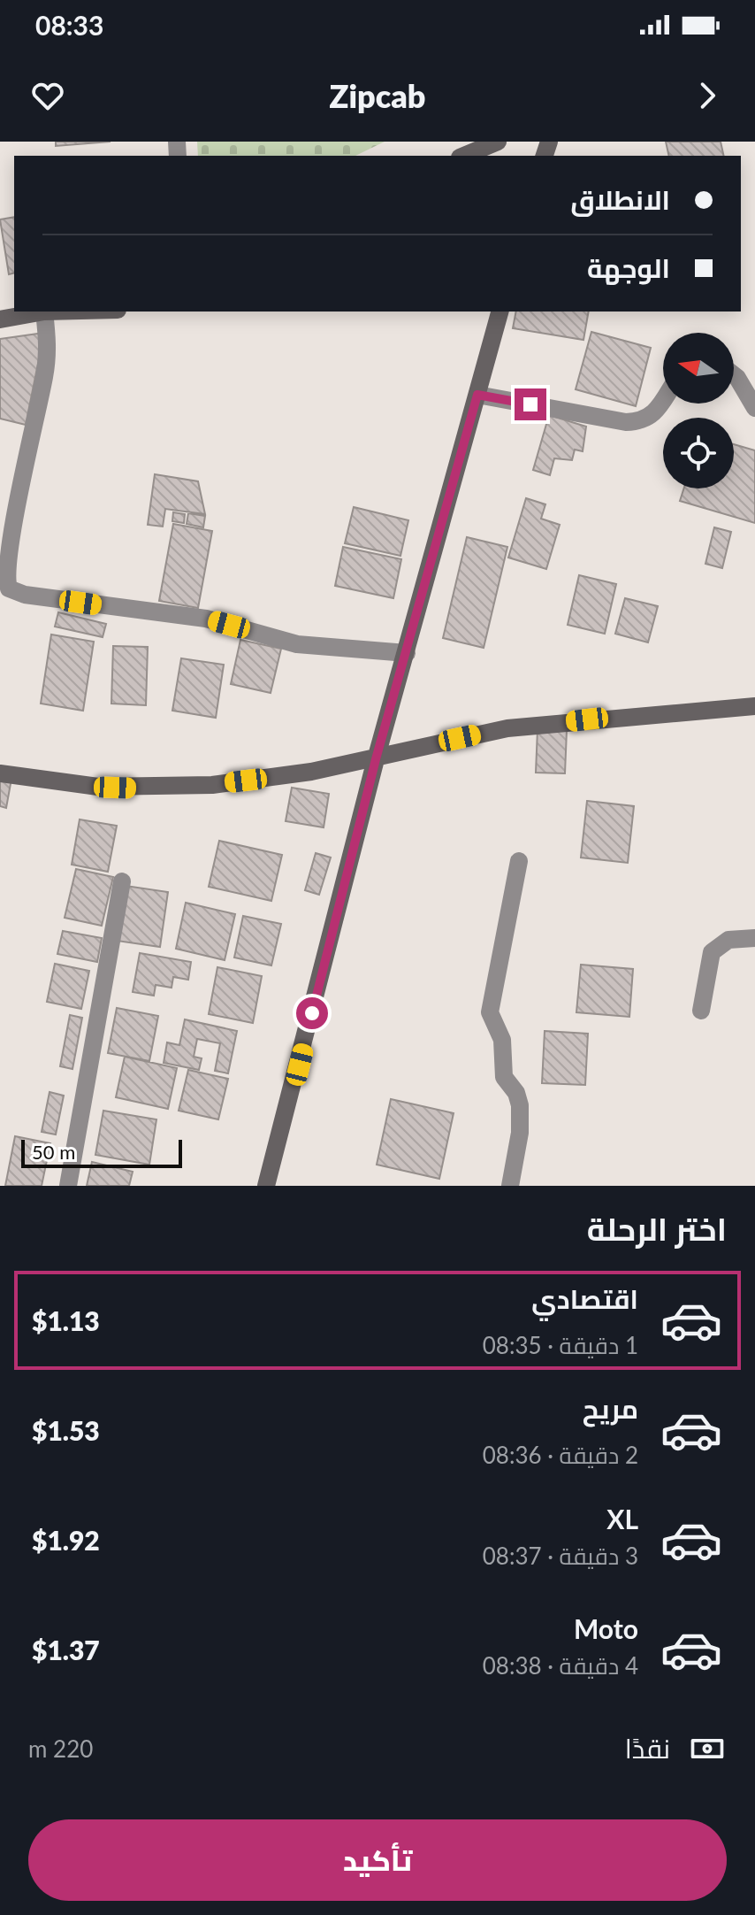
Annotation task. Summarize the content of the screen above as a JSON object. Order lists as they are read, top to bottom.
{
  "scale_bar": "50 m",
  "north": "left",
  "page": {
    "status": "08:33",
    "header": "Zipcab",
    "banner": ["الانطلاق", "الوجهة"],
    "scale": "50 m",
    "heading": "اختر الرحلة",
    "list": [
      {
        "name": "اقتصادي",
        "note": "1 دقيقة · 08:35",
        "value": "$1.13"
      },
      {
        "name": "مريح",
        "note": "2 دقيقة · 08:36",
        "value": "$1.53"
      },
      {
        "name": "XL",
        "note": "3 دقيقة · 08:37",
        "value": "$1.92"
      },
      {
        "name": "Moto",
        "note": "4 دقيقة · 08:38",
        "value": "$1.37"
      }
    ],
    "pay": ["نقدًا", "220 m"],
    "buttons": "تأكيد"
  }
}
